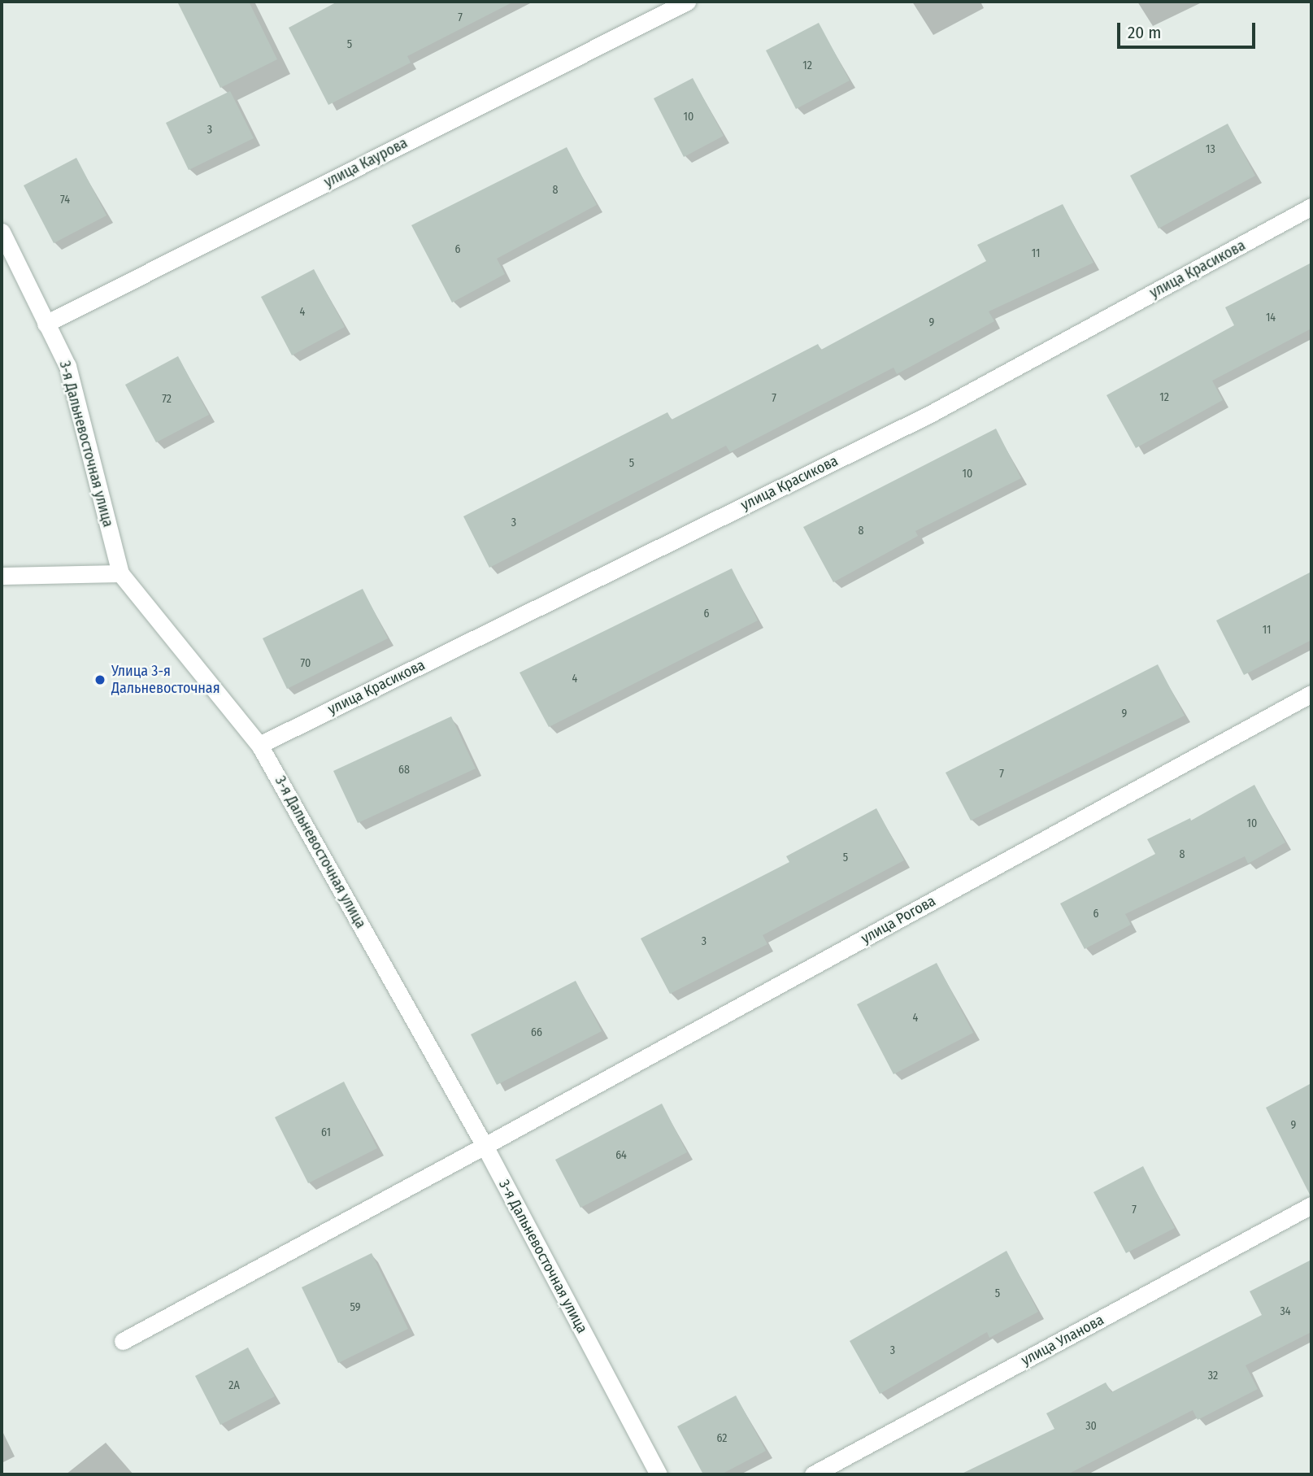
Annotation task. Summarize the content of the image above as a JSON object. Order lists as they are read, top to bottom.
{
  "streets": {
    "street": [
      "улица Каурова",
      "улица Красикова",
      "3-я Дальневосточная улица",
      "улица Рогова",
      "улица Уланова"
    ]
  },
  "crossings": [
    ["улица Каурова", "3-я Дальневосточная улица"],
    ["улица Красикова", "3-я Дальневосточная улица"],
    ["3-я Дальневосточная улица", "улица Рогова"]
  ],
  "places": ["Улица 3-я Дальневосточная"],
  "house_numbers": [
    "7",
    "5",
    "12",
    "10",
    "3",
    "13",
    "8",
    "74",
    "6",
    "11",
    "4",
    "14",
    "9",
    "12",
    "7",
    "72",
    "5",
    "10",
    "3",
    "8",
    "6",
    "11",
    "70",
    "4",
    "9",
    "68",
    "7",
    "10",
    "8",
    "5",
    "6",
    "3",
    "4",
    "66",
    "9",
    "61",
    "64",
    "7",
    "5",
    "59",
    "34",
    "3",
    "32",
    "2А",
    "30",
    "62"
  ],
  "scale_bar": "20 m"
}
